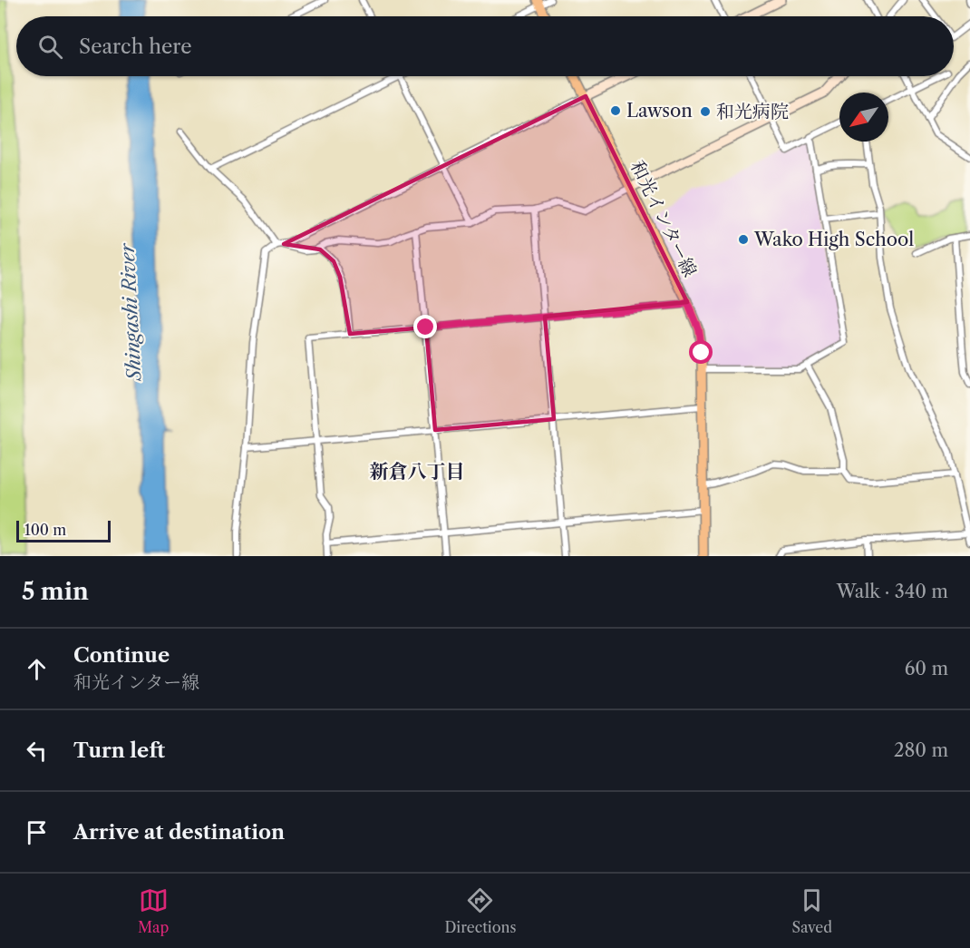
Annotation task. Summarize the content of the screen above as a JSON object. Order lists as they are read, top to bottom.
{
  "streets": {
    "main road": ["和光インター線"]
  },
  "districts": ["新倉八丁目"],
  "water": ["Shingashi River"],
  "places": ["Lawson", "和光病院", "Wako High School"],
  "scale_bar": "100 m",
  "north": "bottom left",
  "page": {
    "search": "Search here",
    "scale": "100 m",
    "heading": ["5 min", "Walk · 340 m"],
    "list": [
      ["Continue", "和光インター線", "60 m"],
      ["Turn left", "280 m"],
      "Arrive at destination"
    ],
    "nav": ["Map", "Directions", "Saved"]
  }
}
